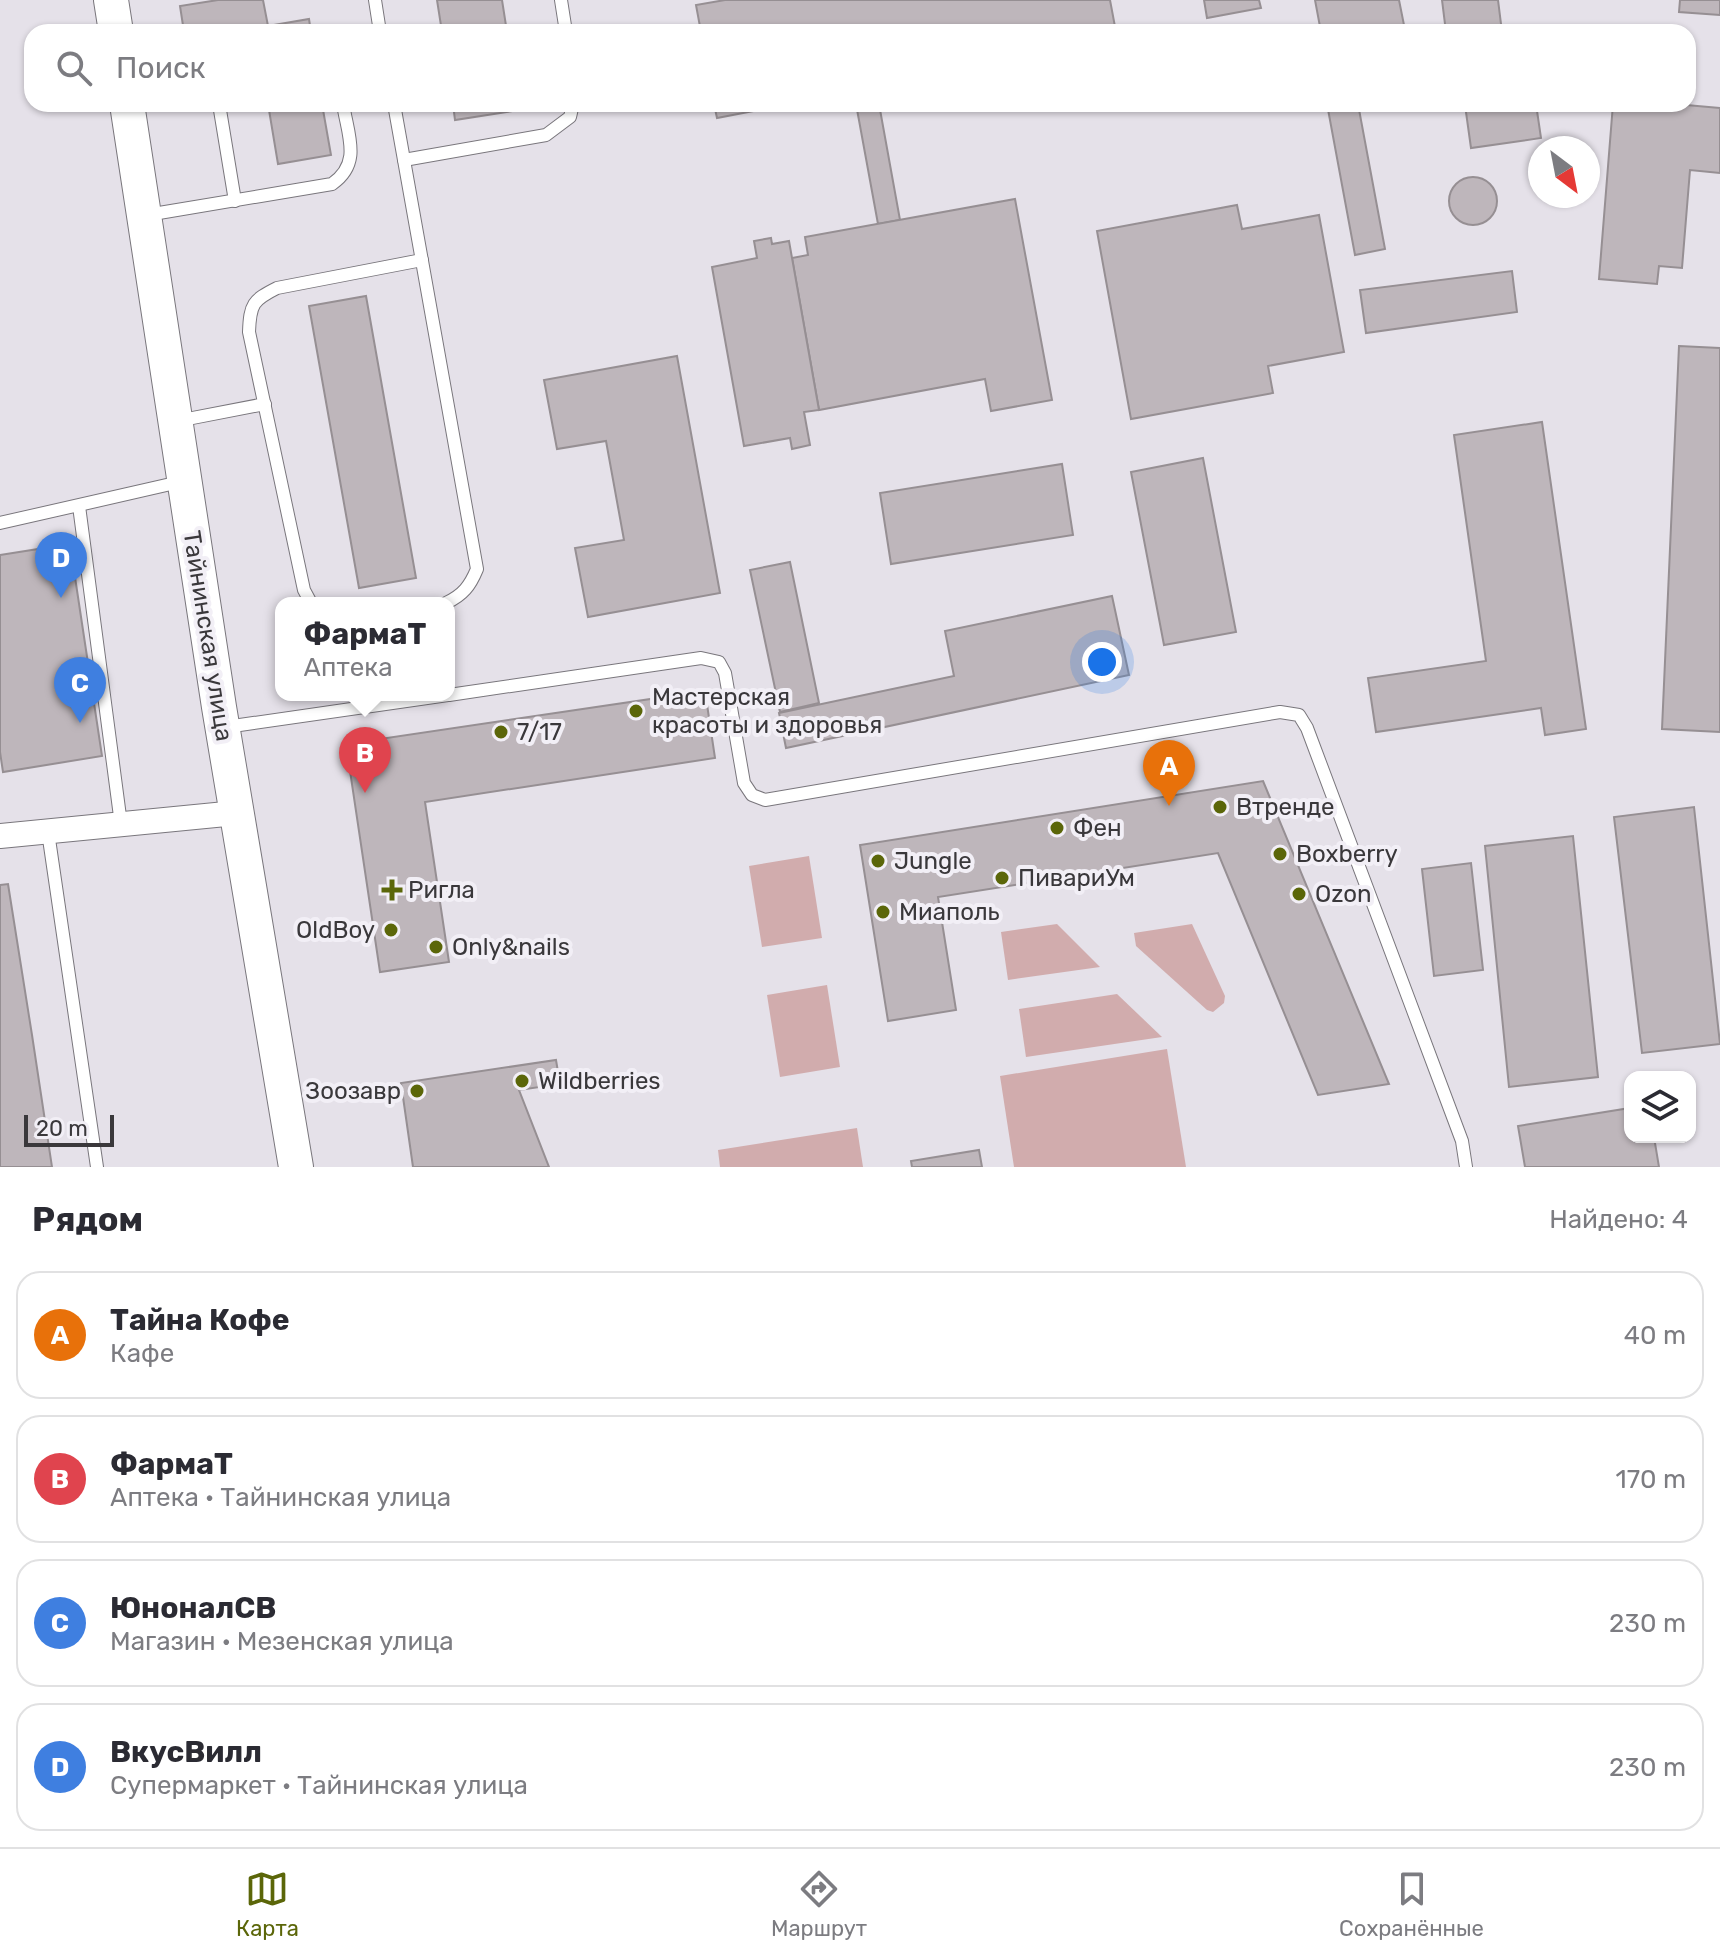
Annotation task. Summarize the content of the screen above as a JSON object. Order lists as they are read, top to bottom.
{
  "streets": {
    "main road": ["Тайнинская улица"]
  },
  "places": {
    "other": [
      "Мастерская красоты и здоровья",
      "7/17",
      "Втренде",
      "Фен",
      "Boxberry",
      "Jungle",
      "ПивариУм",
      "Ozon",
      "Миаполь",
      "OldBoy",
      "Only&nails",
      "Wildberries",
      "Зоозавр"
    ],
    "health": ["Ригла"]
  },
  "scale_bar": "20 m",
  "north": "bottom right",
  "page": {
    "search": "Поиск",
    "pins": [
      "D",
      "C",
      "B",
      "A"
    ],
    "popup": ["ФармаТ", "Аптека"],
    "scale": "20 m",
    "heading": ["Рядом", "Найдено: 4"],
    "list": [
      {
        "mark": "A",
        "name": "Тайна Кофе",
        "note": "Кафе",
        "value": "40 m"
      },
      {
        "mark": "B",
        "name": "ФармаТ",
        "note": "Аптека · Тайнинская улица",
        "value": "170 m"
      },
      {
        "mark": "C",
        "name": "ЮноналСВ",
        "note": "Магазин · Мезенская улица",
        "value": "230 m"
      },
      {
        "mark": "D",
        "name": "ВкусВилл",
        "note": "Супермаркет · Тайнинская улица",
        "value": "230 m"
      }
    ],
    "nav": ["Карта", "Маршрут", "Сохранённые"]
  }
}
